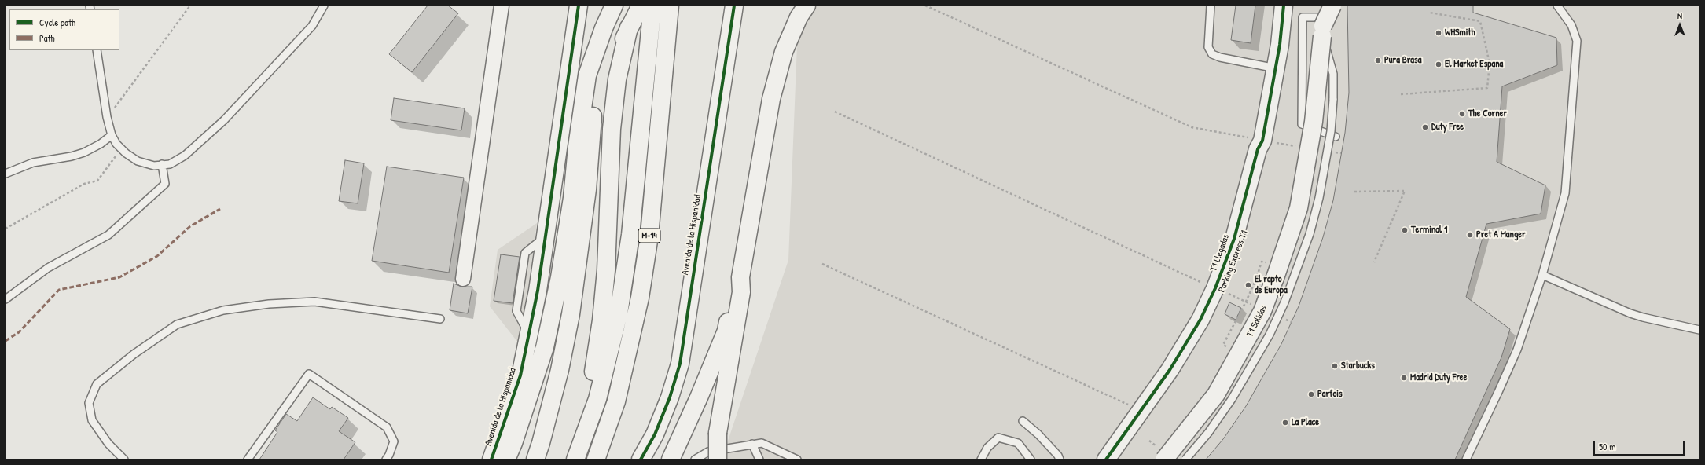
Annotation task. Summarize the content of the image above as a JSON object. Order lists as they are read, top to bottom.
{
  "streets": {
    "main road": [
      "Avenida de la Hispanidad",
      "M-14",
      "T1 Llegadas",
      "T1 Salidas"
    ],
    "cycle path": ["Parking Express T1"]
  },
  "places": [
    "WHSmith",
    "Pura Brasa",
    "El Market Espana",
    "The Corner",
    "Duty Free",
    "Terminal 1",
    "Pret A Manger",
    "El rapto de Europa",
    "Starbucks",
    "Madrid Duty Free",
    "Parfois",
    "La Place"
  ],
  "legend": ["Cycle path", "Path"],
  "scale_bar": "50 m",
  "north": "top"
}
